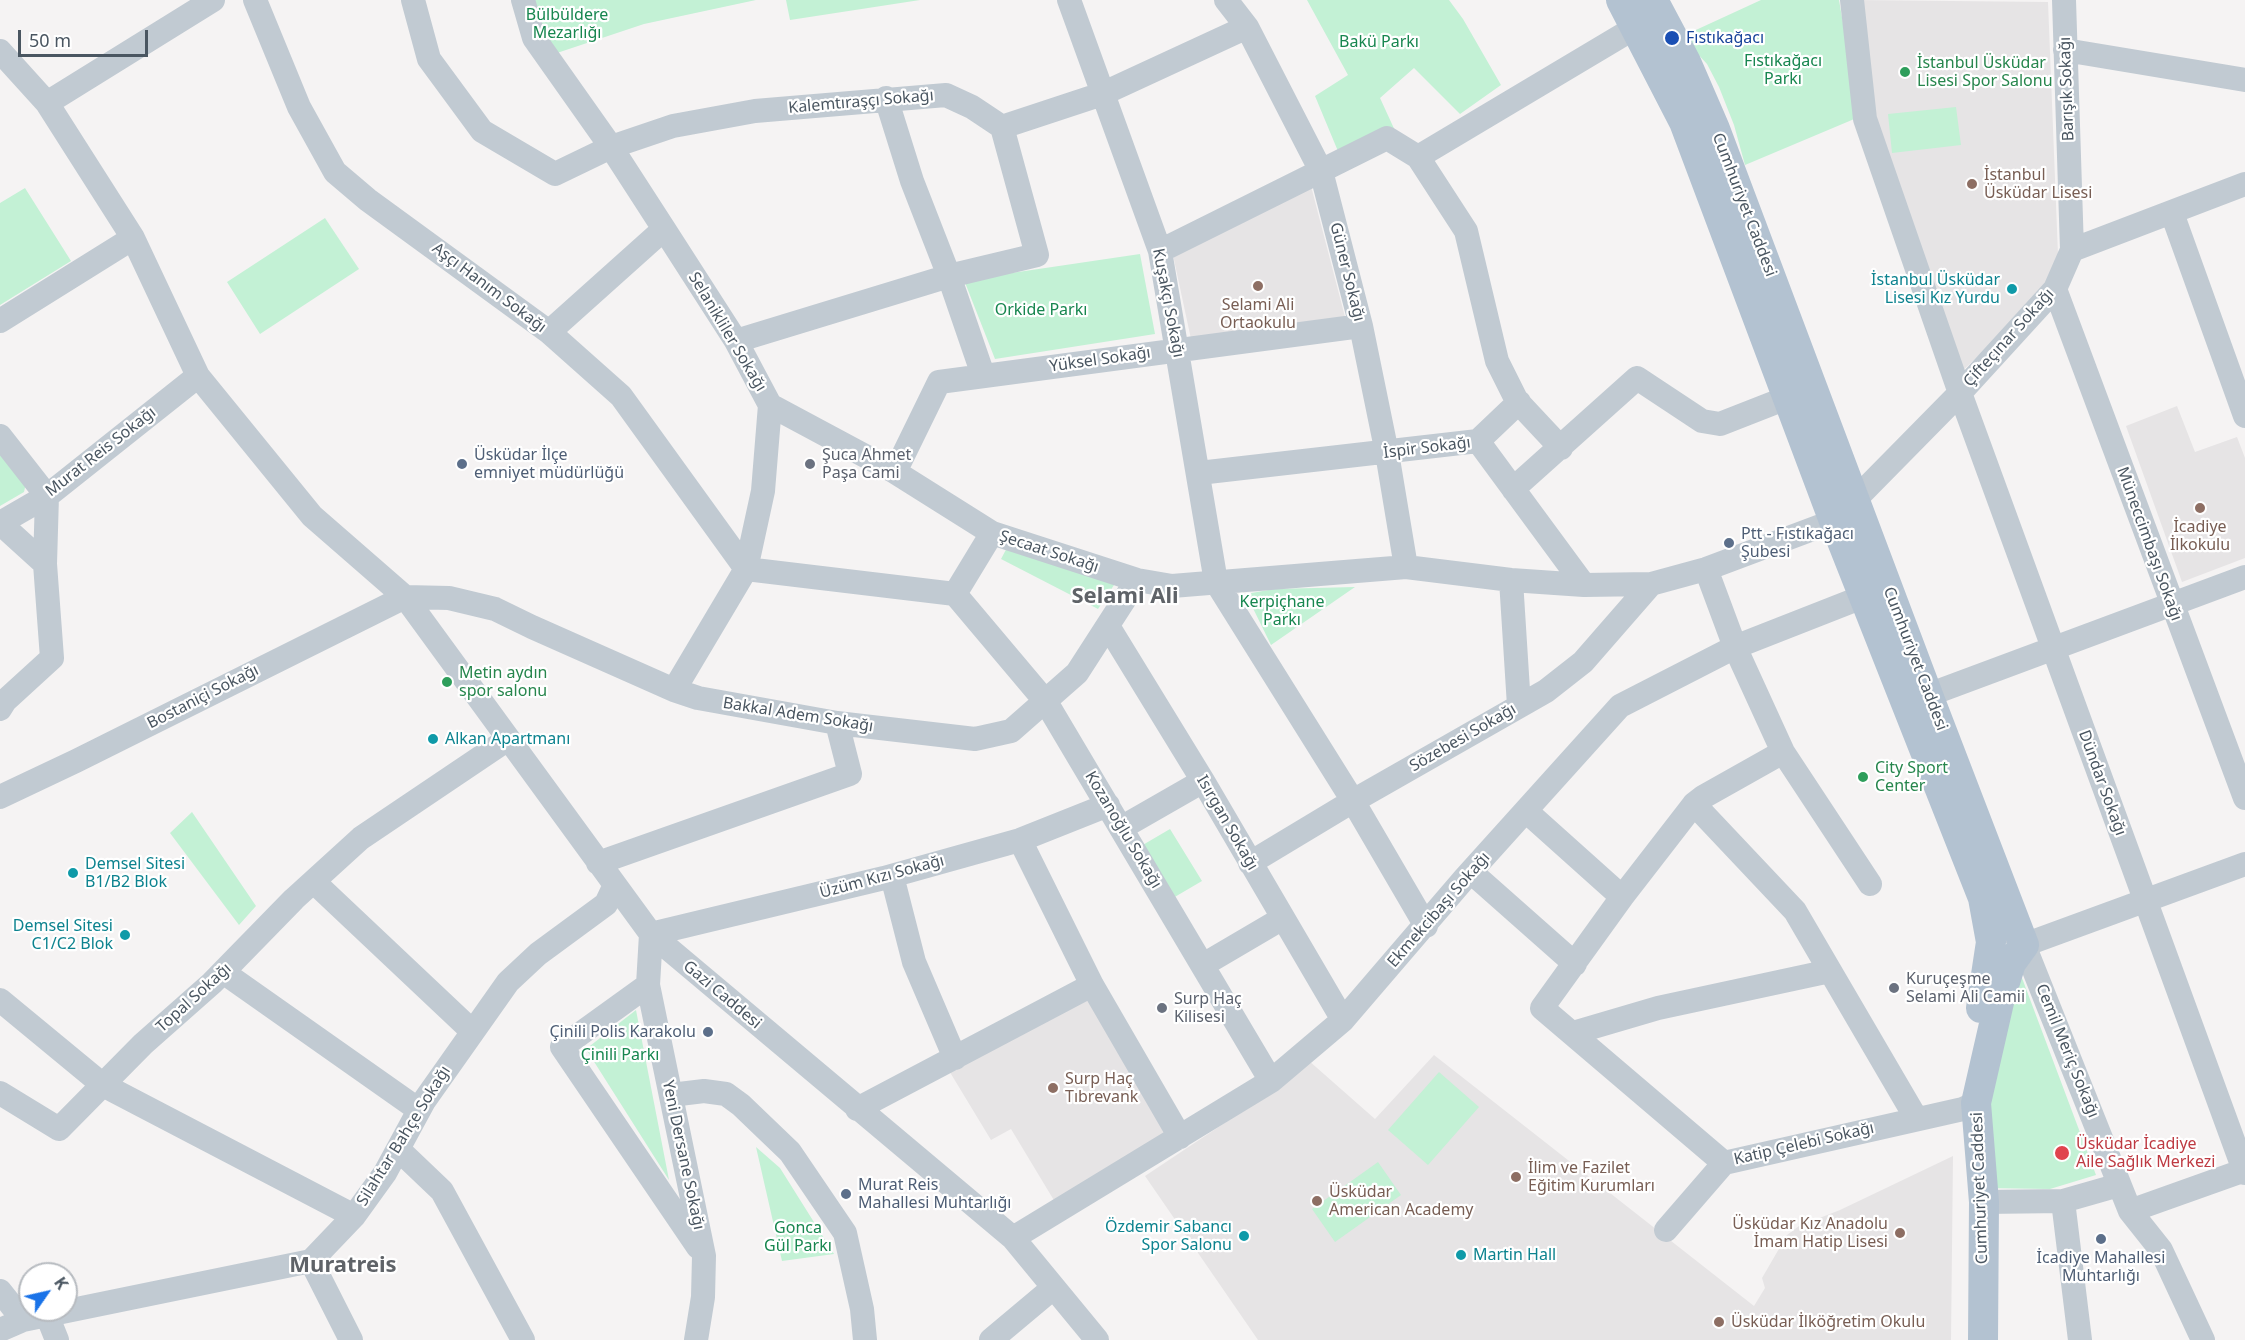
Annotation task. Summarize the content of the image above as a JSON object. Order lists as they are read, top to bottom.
{
  "streets": {
    "main road": ["Cumhuriyet Caddesi"],
    "street": [
      "Barışık Sokağı",
      "Kalemtıraşçı Sokağı",
      "Güner Sokağı",
      "Aşçı Hanım Sokağı",
      "Kuşakçı Sokağı",
      "Selanikliler Sokağı",
      "Çifteçınar Sokağı",
      "Yüksel Sokağı",
      "İspir Sokağı",
      "Murat Reis Sokağı",
      "Müneccimbaşı Sokağı",
      "Şecaat Sokağı",
      "Bostaniçi Sokağı",
      "Bakkal Adem Sokağı",
      "Sözebesi Sokağı",
      "Dündar Sokağı",
      "Isırgan Sokağı",
      "Kozanoğlu Sokağı",
      "Üzüm Kızı Sokağı",
      "Ekmekcibaşı Sokağı",
      "Gazi Caddesi",
      "Topal Sokağı",
      "Cemil Meriç Sokağı",
      "Silahtar Bahçe Sokağı",
      "Katip Çelebi Sokağı",
      "Yeni Dersane Sokağı"
    ]
  },
  "crossings": [
    ["Barışık Sokağı", "Çifteçınar Sokağı"],
    ["Kalemtıraşçı Sokağı", "Selanikliler Sokağı"],
    ["Cumhuriyet Caddesi", "Çifteçınar Sokağı"],
    ["Cumhuriyet Caddesi", "Şecaat Sokağı"],
    ["Cumhuriyet Caddesi", "Ekmekcibaşı Sokağı"],
    ["Cumhuriyet Caddesi", "Cemil Meriç Sokağı"],
    ["Cumhuriyet Caddesi", "Katip Çelebi Sokağı"],
    ["Güner Sokağı", "Yüksel Sokağı"],
    ["Güner Sokağı", "İspir Sokağı"],
    ["Güner Sokağı", "Şecaat Sokağı"],
    ["Aşçı Hanım Sokağı", "Selanikliler Sokağı"],
    ["Kuşakçı Sokağı", "Yüksel Sokağı"],
    ["Kuşakçı Sokağı", "İspir Sokağı"],
    ["Kuşakçı Sokağı", "Şecaat Sokağı"],
    ["Selanikliler Sokağı", "Şecaat Sokağı"],
    ["Selanikliler Sokağı", "Bakkal Adem Sokağı"],
    ["Çifteçınar Sokağı", "Müneccimbaşı Sokağı"],
    ["Çifteçınar Sokağı", "Şecaat Sokağı"],
    ["Çifteçınar Sokağı", "Dündar Sokağı"],
    ["Yüksel Sokağı", "Şecaat Sokağı"],
    ["İspir Sokağı", "Şecaat Sokağı"],
    ["Murat Reis Sokağı", "Gazi Caddesi"],
    ["Şecaat Sokağı", "Bakkal Adem Sokağı"],
    ["Şecaat Sokağı", "Sözebesi Sokağı"],
    ["Bostaniçi Sokağı", "Bakkal Adem Sokağı"],
    ["Bostaniçi Sokağı", "Gazi Caddesi"],
    ["Bakkal Adem Sokağı", "Isırgan Sokağı"],
    ["Bakkal Adem Sokağı", "Kozanoğlu Sokağı"],
    ["Bakkal Adem Sokağı", "Gazi Caddesi"],
    ["Sözebesi Sokağı", "Isırgan Sokağı"],
    ["Isırgan Sokağı", "Ekmekcibaşı Sokağı"],
    ["Kozanoğlu Sokağı", "Üzüm Kızı Sokağı"],
    ["Kozanoğlu Sokağı", "Ekmekcibaşı Sokağı"],
    ["Üzüm Kızı Sokağı", "Gazi Caddesi"],
    ["Üzüm Kızı Sokağı", "Yeni Dersane Sokağı"],
    ["Ekmekcibaşı Sokağı", "Gazi Caddesi"],
    ["Gazi Caddesi", "Topal Sokağı"],
    ["Gazi Caddesi", "Silahtar Bahçe Sokağı"],
    ["Gazi Caddesi", "Yeni Dersane Sokağı"]
  ],
  "districts": ["Selami Ali", "Muratreis"],
  "parks": [
    "Bülbüldere Mezarlığı",
    "Bakü Parkı",
    "Fıstıkağacı Parkı",
    "Orkide Parkı",
    "Kerpiçhane Parkı",
    "Çinili Parkı",
    "Gonca Gül Parkı"
  ],
  "places": [
    "Fıstıkağacı",
    "İstanbul Üsküdar Lisesi Spor Salonu",
    "İstanbul Üsküdar Lisesi",
    "Selami Ali Ortaokulu",
    "İstanbul Üsküdar Lisesi Kız Yurdu",
    "Üsküdar İlçe emniyet müdürlüğü",
    "Şuca Ahmet Paşa Cami",
    "İcadiye İlkokulu",
    "Ptt - Fıstıkağacı Şubesi",
    "Metin aydın spor salonu",
    "Alkan Apartmanı",
    "City Sport Center",
    "Demsel Sitesi B1/B2 Blok",
    "Demsel Sitesi C1/C2 Blok",
    "Kuruçeşme Selami Ali Camii",
    "Surp Haç Kilisesi",
    "Çinili Polis Karakolu",
    "Surp Haç Tıbrevank",
    "Üsküdar İcadiye Aile Sağlık Merkezi",
    "İlim ve Fazilet Eğitim Kurumları",
    "Murat Reis Mahallesi Muhtarlığı",
    "Üsküdar American Academy",
    "Üsküdar Kız Anadolu İmam Hatip Lisesi",
    "Özdemir Sabancı Spor Salonu",
    "İcadiye Mahallesi Muhtarlığı",
    "Martin Hall",
    "Üsküdar İlköğretim Okulu"
  ],
  "scale_bar": "50 m",
  "north": "top right"
}
